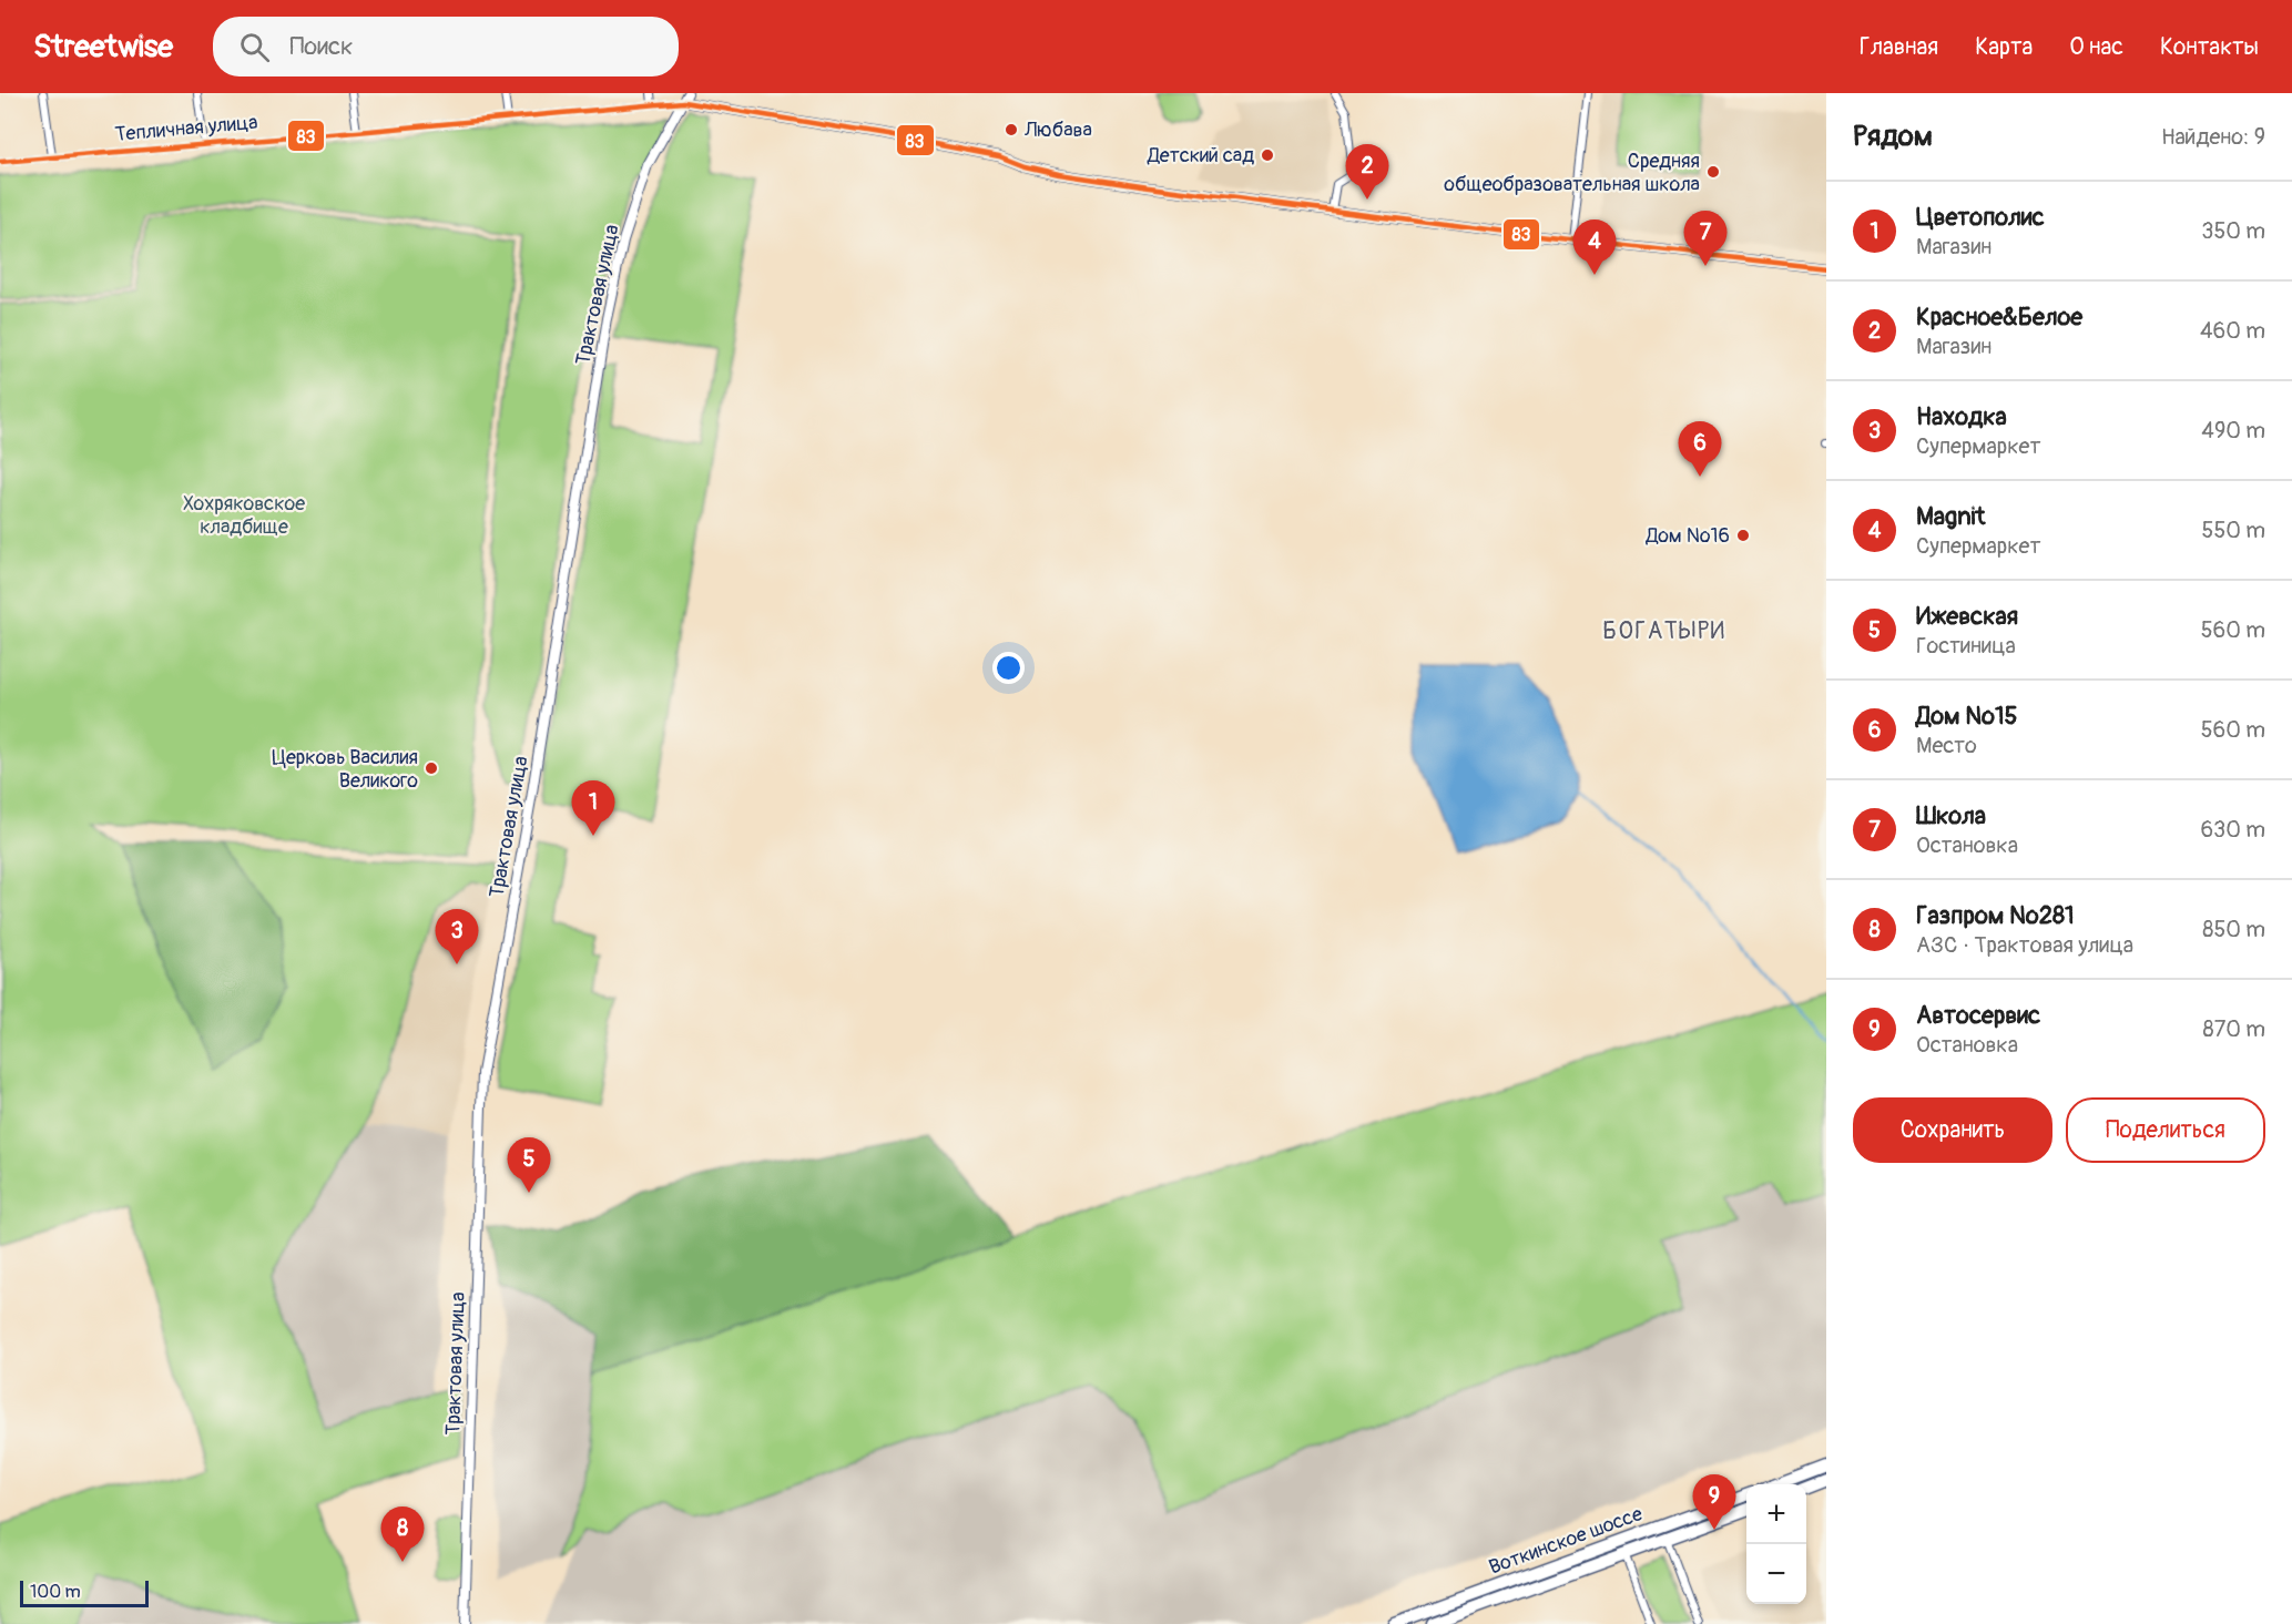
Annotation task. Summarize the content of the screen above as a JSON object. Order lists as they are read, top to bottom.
{
  "streets": {
    "main road": ["Воткинское шоссе"],
    "street": ["Тепличная улица", "Трактовая улица"]
  },
  "crossings": [
    ["Тепличная улица", "Трактовая улица"]
  ],
  "districts": ["БОГАТЫРИ"],
  "parks": ["Хохряковское кладбище"],
  "places": [
    "Любава",
    "Детский сад",
    "Средняя общеобразовательная школа",
    "Дом №16",
    "Церковь Василия Великого"
  ],
  "lines": ["transit line 83"],
  "scale_bar": "100 m",
  "page": {
    "header": "Streetwise",
    "search": "Поиск",
    "nav": [
      "Главная",
      "Карта",
      "О нас",
      "Контакты"
    ],
    "heading": ["Рядом", "Найдено: 9"],
    "pins": [
      "2",
      "7",
      "4",
      "6",
      "1",
      "3",
      "5",
      "9",
      "8"
    ],
    "list": [
      {
        "mark": "1",
        "name": "Цветополис",
        "note": "Магазин",
        "value": "350 m"
      },
      {
        "mark": "2",
        "name": "Красное&Белое",
        "note": "Магазин",
        "value": "460 m"
      },
      {
        "mark": "3",
        "name": "Находка",
        "note": "Супермаркет",
        "value": "490 m"
      },
      {
        "mark": "4",
        "name": "Magnit",
        "note": "Супермаркет",
        "value": "550 m"
      },
      {
        "mark": "5",
        "name": "Ижевская",
        "note": "Гостиница",
        "value": "560 m"
      },
      {
        "mark": "6",
        "name": "Дом №15",
        "note": "Место",
        "value": "560 m"
      },
      {
        "mark": "7",
        "name": "Школа",
        "note": "Остановка",
        "value": "630 m"
      },
      {
        "mark": "8",
        "name": "Газпром №281",
        "note": "АЗС · Трактовая улица",
        "value": "850 m"
      },
      {
        "mark": "9",
        "name": "Автосервис",
        "note": "Остановка",
        "value": "870 m"
      }
    ],
    "buttons": ["Сохранить", "Поделиться"],
    "map_buttons": ["+", "−"],
    "scale": "100 m"
  }
}
